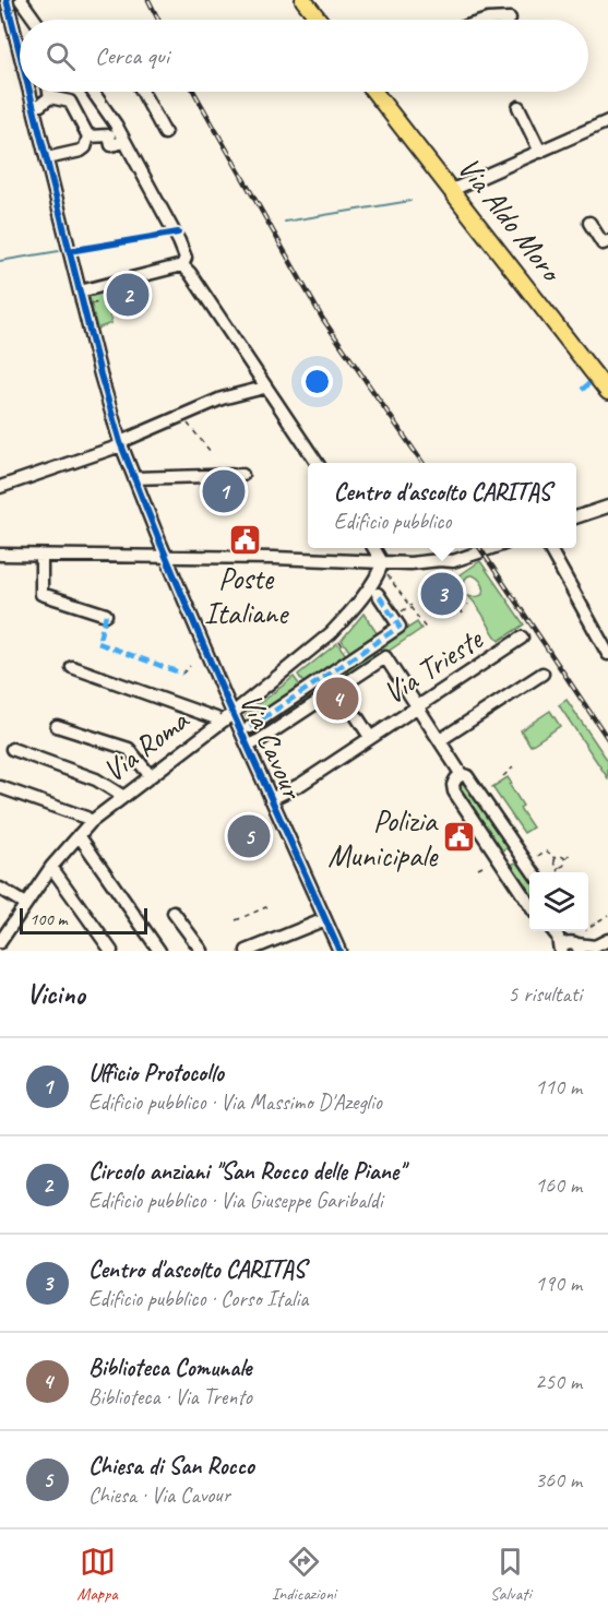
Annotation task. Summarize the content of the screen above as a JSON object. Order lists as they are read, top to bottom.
{
  "streets": {
    "main road": ["Via Aldo Moro"],
    "street": ["Via Trieste", "Via Roma", "Via Cavour"]
  },
  "crossings": [
    ["Via Trieste", "Via Cavour"],
    ["Via Roma", "Via Cavour"]
  ],
  "places": {
    "public building": ["Poste Italiane", "Polizia Municipale"]
  },
  "scale_bar": "100 m",
  "page": {
    "search": "Cerca qui",
    "pins": [
      "2",
      "1",
      "3",
      "4",
      "5"
    ],
    "popup": ["Centro d'ascolto CARITAS", "Edificio pubblico"],
    "scale": "100 m",
    "heading": ["Vicino", "5 risultati"],
    "list": [
      {
        "mark": "1",
        "name": "Ufficio Protocollo",
        "note": "Edificio pubblico · Via Massimo D'Azeglio",
        "value": "110 m"
      },
      {
        "mark": "2",
        "name": "Circolo anziani \"San Rocco delle Piane\"",
        "note": "Edificio pubblico · Via Giuseppe Garibaldi",
        "value": "160 m"
      },
      {
        "mark": "3",
        "name": "Centro d'ascolto CARITAS",
        "note": "Edificio pubblico · Corso Italia",
        "value": "190 m"
      },
      {
        "mark": "4",
        "name": "Biblioteca Comunale",
        "note": "Biblioteca · Via Trento",
        "value": "250 m"
      },
      {
        "mark": "5",
        "name": "Chiesa di San Rocco",
        "note": "Chiesa · Via Cavour",
        "value": "360 m"
      }
    ],
    "nav": ["Mappa", "Indicazioni", "Salvati"]
  }
}
